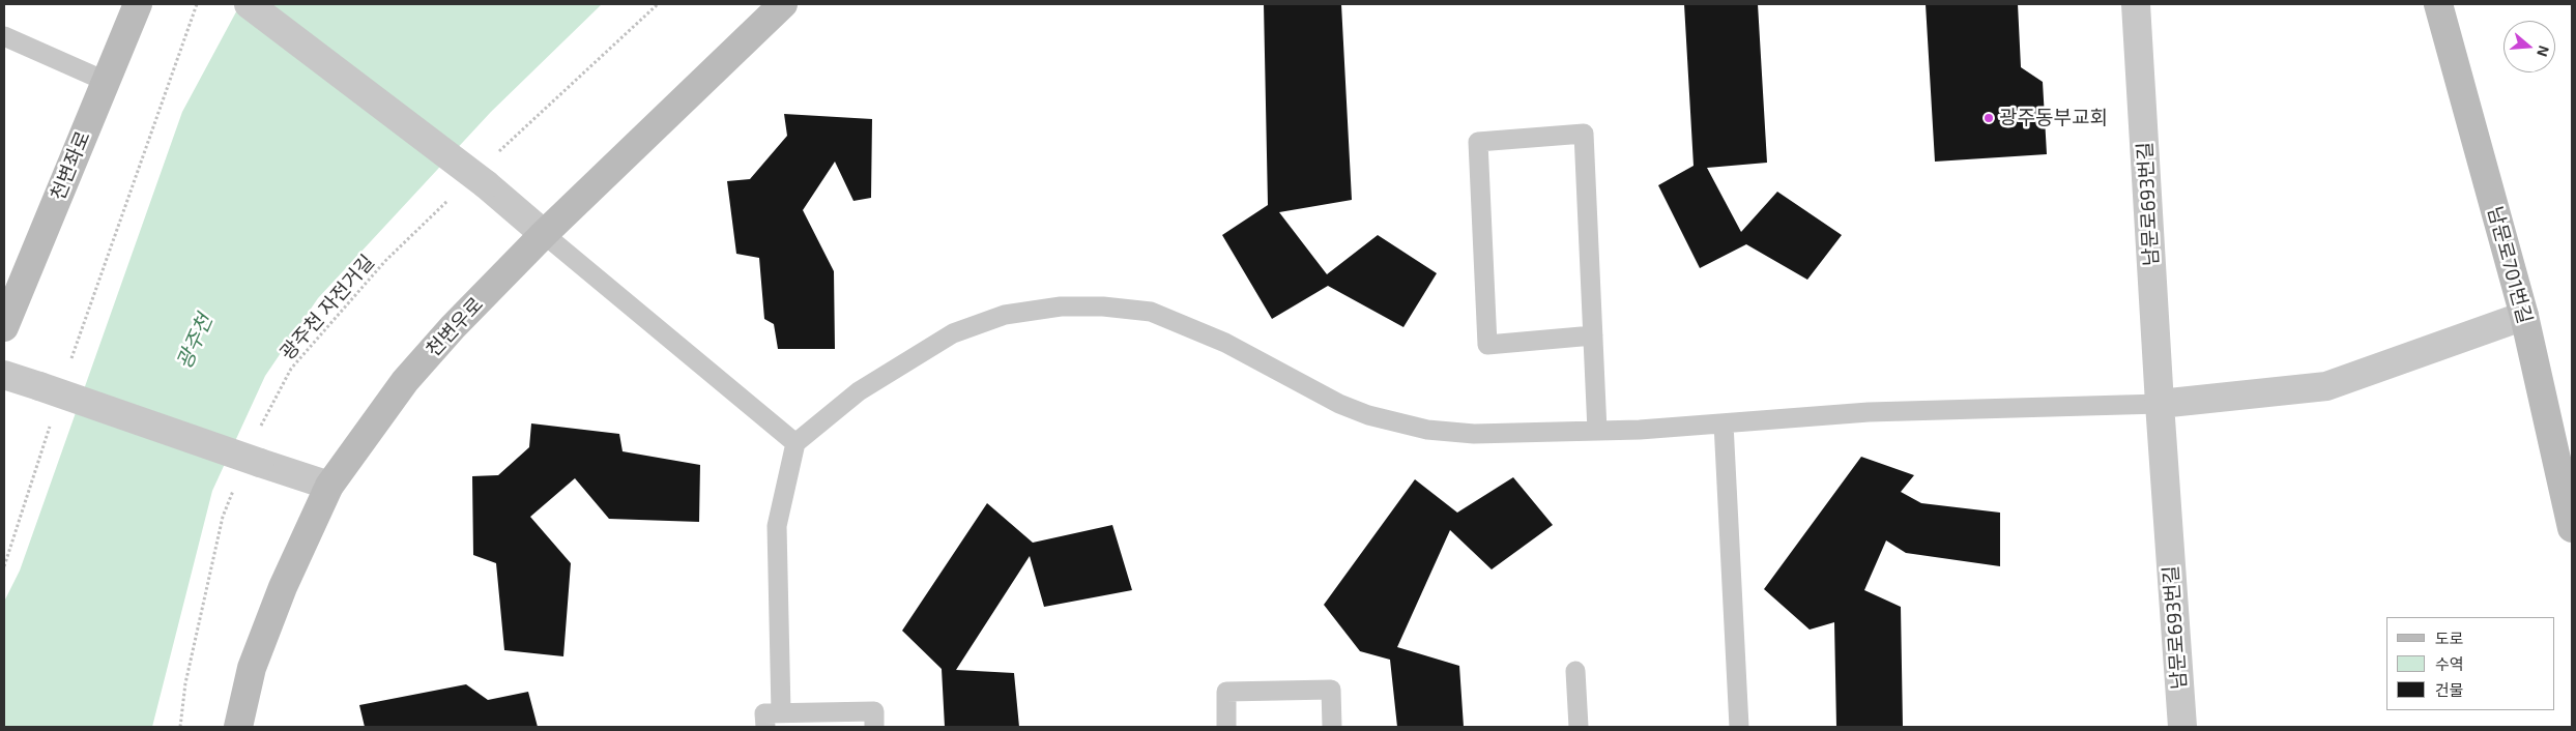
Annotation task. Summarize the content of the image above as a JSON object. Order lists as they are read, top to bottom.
{
  "streets": {
    "main road": ["천변좌로", "남문로701번길", "천변우로"],
    "street": ["남문로693번길"],
    "path": ["광주천 자전거길"]
  },
  "water": ["광주천"],
  "places": ["광주동부교회"],
  "legend": ["도로", "수역", "건물"],
  "north": "right"
}
